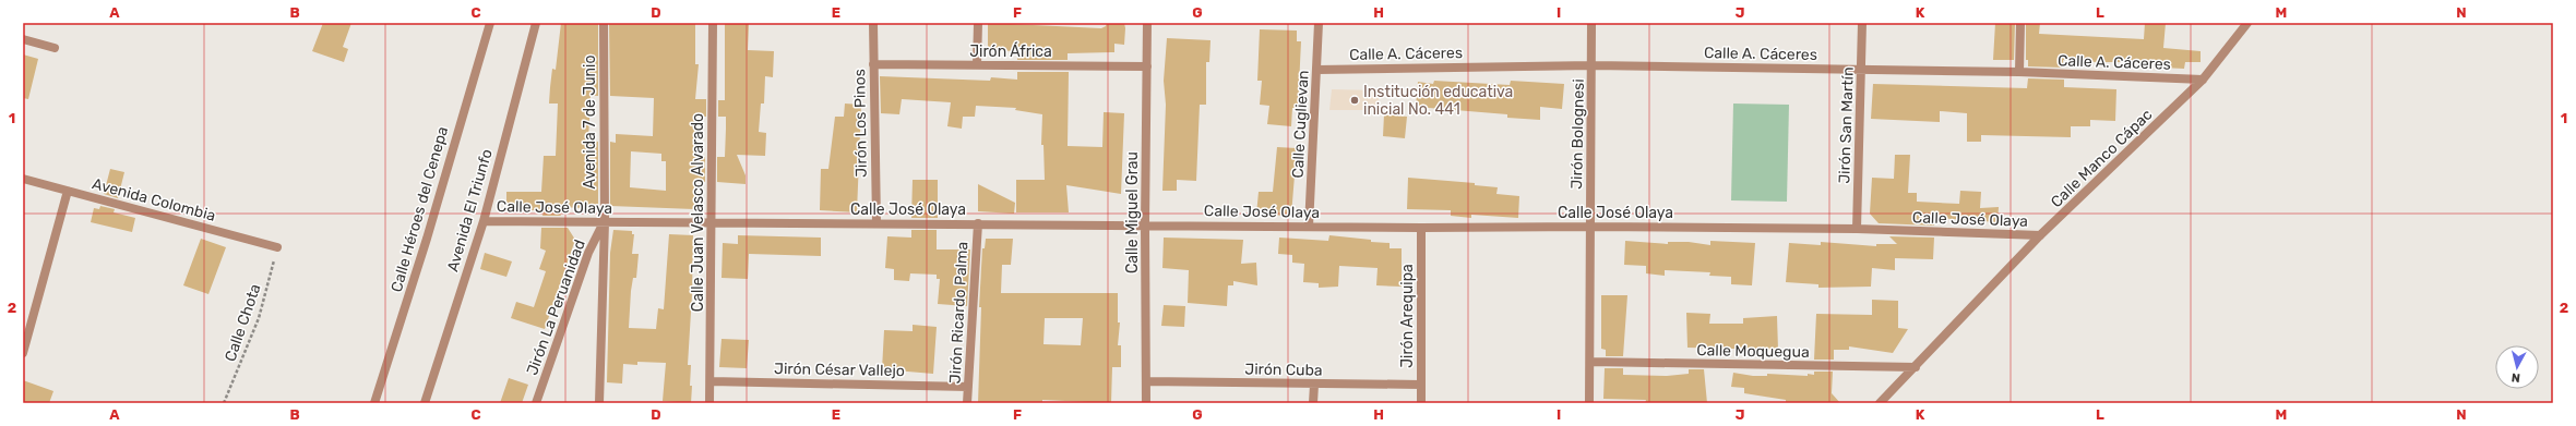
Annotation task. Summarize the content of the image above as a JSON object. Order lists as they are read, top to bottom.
{
  "streets": {
    "street": [
      "Jirón África",
      "Calle A. Cáceres",
      "Avenida 7 de Junio",
      "Jirón Los Pinos",
      "Calle Cuglievan",
      "Jirón San Martín",
      "Jirón Bolognesi",
      "Calle Manco Cápac",
      "Avenida Colombia",
      "Calle José Olaya",
      "Calle Héroes del Cenepa",
      "Avenida El Triunfo",
      "Calle Juan Velasco Alvarado",
      "Calle Miguel Grau",
      "Jirón La Peruanidad",
      "Jirón Ricardo Palma",
      "Jirón Arequipa",
      "Calle Moquegua",
      "Jirón César Vallejo",
      "Jirón Cuba"
    ],
    "path": ["Calle Chota"]
  },
  "crossings": [
    ["Jirón África", "Jirón Los Pinos"],
    ["Jirón África", "Calle Miguel Grau"],
    ["Calle A. Cáceres", "Calle Cuglievan"],
    ["Calle A. Cáceres", "Jirón San Martín"],
    ["Calle A. Cáceres", "Jirón Bolognesi"],
    ["Calle A. Cáceres", "Calle Manco Cápac"],
    ["Avenida 7 de Junio", "Calle José Olaya"],
    ["Avenida 7 de Junio", "Jirón La Peruanidad"],
    ["Jirón Los Pinos", "Calle José Olaya"],
    ["Calle Cuglievan", "Calle José Olaya"],
    ["Jirón San Martín", "Calle José Olaya"],
    ["Jirón Bolognesi", "Calle José Olaya"],
    ["Jirón Bolognesi", "Calle Moquegua"],
    ["Calle Manco Cápac", "Calle José Olaya"],
    ["Calle Manco Cápac", "Calle Moquegua"],
    ["Avenida Colombia", "Calle Chota"],
    ["Calle José Olaya", "Avenida El Triunfo"],
    ["Calle José Olaya", "Calle Juan Velasco Alvarado"],
    ["Calle José Olaya", "Calle Miguel Grau"],
    ["Calle José Olaya", "Jirón La Peruanidad"],
    ["Calle José Olaya", "Jirón Ricardo Palma"],
    ["Calle José Olaya", "Jirón Arequipa"],
    ["Calle Juan Velasco Alvarado", "Jirón César Vallejo"],
    ["Calle Miguel Grau", "Jirón Cuba"],
    ["Jirón Ricardo Palma", "Jirón César Vallejo"],
    ["Jirón Arequipa", "Jirón Cuba"]
  ],
  "places": ["Institución educativa inicial No. 441"],
  "north": "bottom",
  "grid": {
    "columns": [
      "A",
      "B",
      "C",
      "D",
      "E",
      "F",
      "G",
      "H",
      "I",
      "J",
      "K",
      "L",
      "M",
      "N"
    ],
    "rows": ["1", "2"]
  }
}
